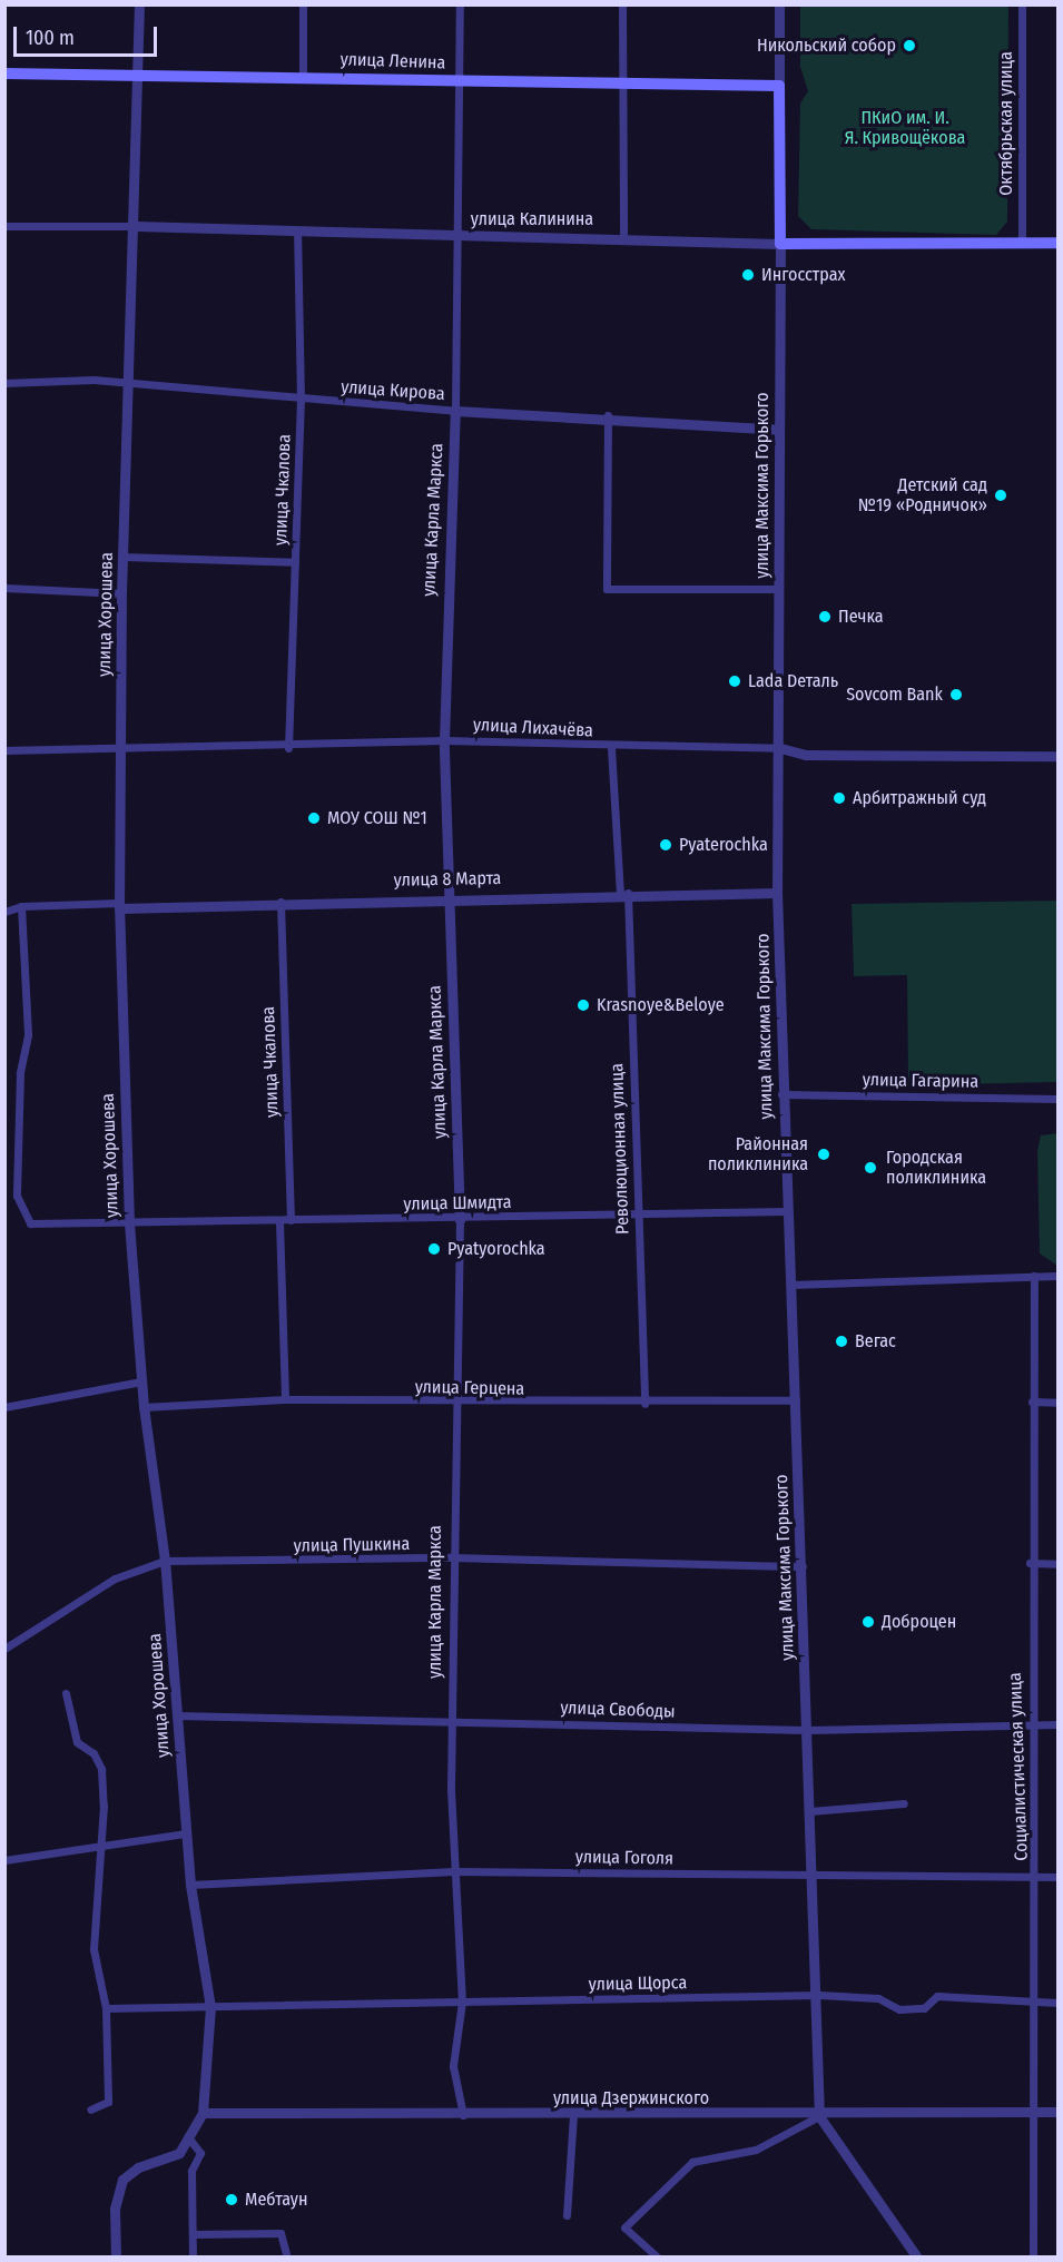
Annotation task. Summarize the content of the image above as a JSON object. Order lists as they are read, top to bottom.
{
  "streets": {
    "main road": ["улица Ленина", "улица Калинина", "улица Максима Горького"],
    "street": [
      "Октябрьская улица",
      "улица Кирова",
      "улица Чкалова",
      "улица Карла Маркса",
      "улица Хорошева",
      "улица Лихачёва",
      "улица 8 Марта",
      "улица Гагарина",
      "Революционная улица",
      "улица Шмидта",
      "улица Герцена",
      "улица Пушкина",
      "улица Свободы",
      "Социалистическая улица",
      "улица Гоголя",
      "улица Щорса",
      "улица Дзержинского"
    ]
  },
  "crossings": [
    ["улица Ленина", "улица Максима Горького"],
    ["улица Ленина", "улица Карла Маркса"],
    ["улица Ленина", "улица Хорошева"],
    ["Октябрьская улица", "улица Калинина"],
    ["улица Калинина", "улица Максима Горького"],
    ["улица Калинина", "улица Чкалова"],
    ["улица Калинина", "улица Карла Маркса"],
    ["улица Калинина", "улица Хорошева"],
    ["улица Кирова", "улица Максима Горького"],
    ["улица Кирова", "улица Чкалова"],
    ["улица Кирова", "улица Карла Маркса"],
    ["улица Кирова", "улица Хорошева"],
    ["улица Максима Горького", "улица Лихачёва"],
    ["улица Максима Горького", "улица 8 Марта"],
    ["улица Максима Горького", "улица Гагарина"],
    ["улица Максима Горького", "улица Шмидта"],
    ["улица Максима Горького", "улица Герцена"],
    ["улица Максима Горького", "улица Пушкина"],
    ["улица Максима Горького", "улица Свободы"],
    ["улица Максима Горького", "улица Гоголя"],
    ["улица Максима Горького", "улица Щорса"],
    ["улица Максима Горького", "улица Дзержинского"],
    ["улица Чкалова", "улица Лихачёва"],
    ["улица Чкалова", "улица 8 Марта"],
    ["улица Чкалова", "улица Шмидта"],
    ["улица Карла Маркса", "улица Лихачёва"],
    ["улица Карла Маркса", "улица 8 Марта"],
    ["улица Карла Маркса", "улица Шмидта"],
    ["улица Карла Маркса", "улица Герцена"],
    ["улица Карла Маркса", "улица Пушкина"],
    ["улица Карла Маркса", "улица Свободы"],
    ["улица Карла Маркса", "улица Гоголя"],
    ["улица Карла Маркса", "улица Щорса"],
    ["улица Карла Маркса", "улица Дзержинского"],
    ["улица Хорошева", "улица Лихачёва"],
    ["улица Хорошева", "улица 8 Марта"],
    ["улица Хорошева", "улица Шмидта"],
    ["улица Хорошева", "улица Герцена"],
    ["улица Хорошева", "улица Пушкина"],
    ["улица Хорошева", "улица Свободы"],
    ["улица Хорошева", "улица Гоголя"],
    ["улица Хорошева", "улица Щорса"],
    ["улица Хорошева", "улица Дзержинского"],
    ["улица Лихачёва", "Революционная улица"],
    ["улица 8 Марта", "Революционная улица"],
    ["Революционная улица", "улица Шмидта"],
    ["Революционная улица", "улица Герцена"],
    ["улица Свободы", "Социалистическая улица"],
    ["Социалистическая улица", "улица Гоголя"],
    ["Социалистическая улица", "улица Щорса"],
    ["Социалистическая улица", "улица Дзержинского"]
  ],
  "parks": ["ПКиО им. И. Я. Кривощёкова"],
  "places": [
    "Никольский собор",
    "Ингосстрах",
    "Детский сад №19 «Родничок»",
    "Печка",
    "Lada Dеталь",
    "Sovcom Bank",
    "Арбитражный суд",
    "МОУ СОШ №1",
    "Pyaterochka",
    "Krasnoye&Beloye",
    "Районная поликлиника",
    "Городская поликлиника",
    "Pyatyorochka",
    "Вегас",
    "Доброцен",
    "Мебтаун"
  ],
  "scale_bar": "100 m"
}
